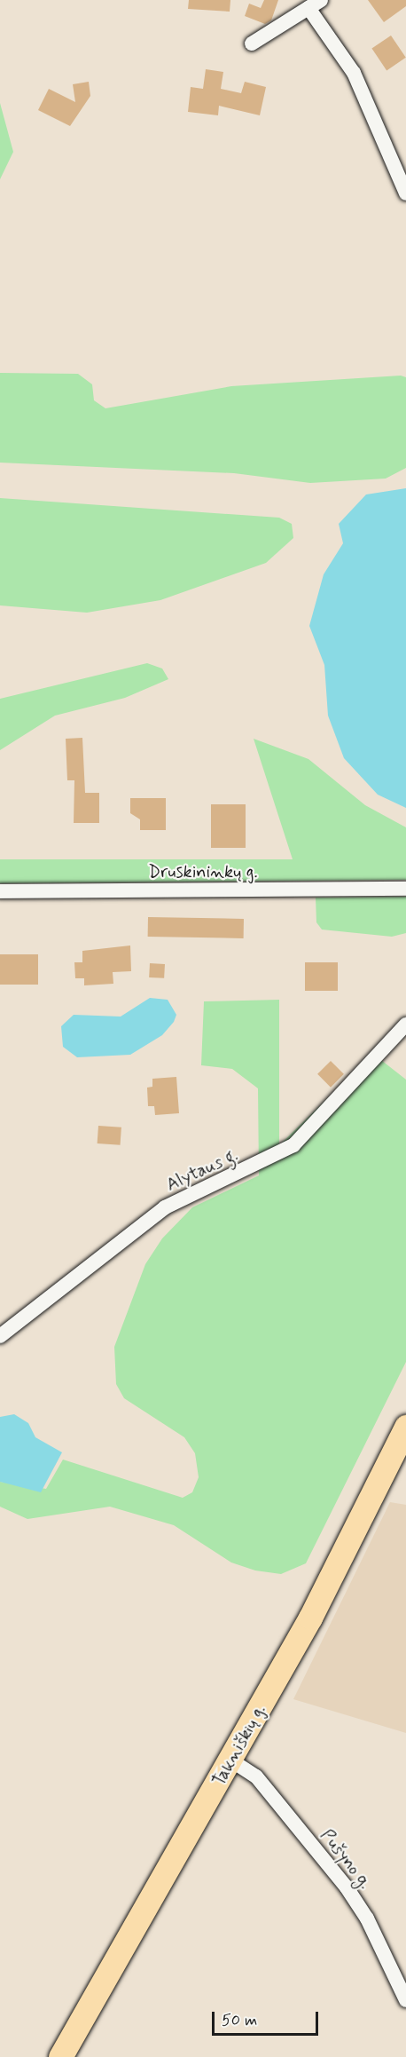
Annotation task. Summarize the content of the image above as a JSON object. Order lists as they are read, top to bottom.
{
  "streets": {
    "main road": ["Takniškių g."],
    "street": ["Druskininkų g.", "Alytaus g.", "Pušyno g."]
  },
  "crossings": [
    ["Takniškių g.", "Pušyno g."]
  ],
  "scale_bar": "50 m"
}
